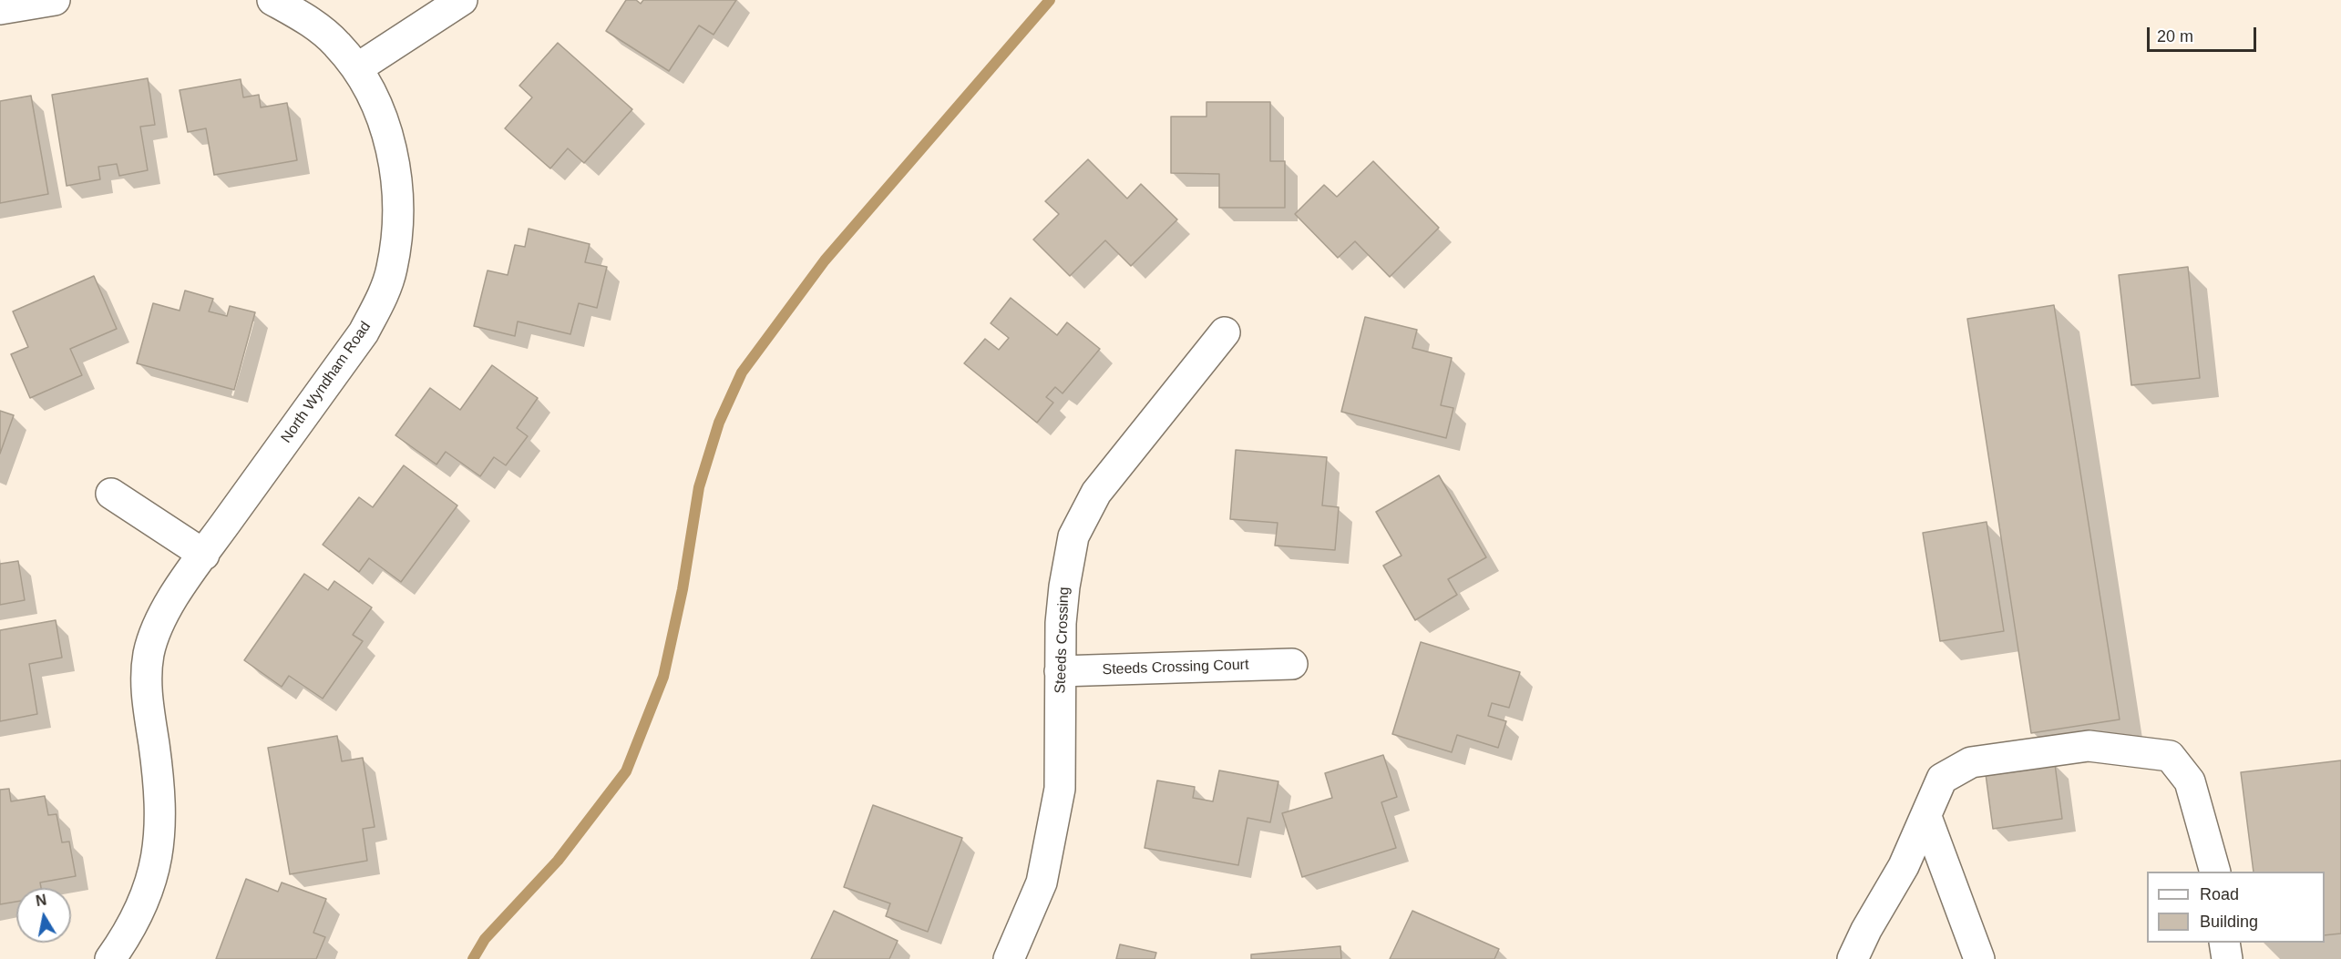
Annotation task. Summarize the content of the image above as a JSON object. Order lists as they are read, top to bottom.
{
  "streets": {
    "street": ["North Wyndham Road", "Steeds Crossing", "Steeds Crossing Court"]
  },
  "crossings": [
    ["Steeds Crossing", "Steeds Crossing Court"]
  ],
  "legend": ["Road", "Building"],
  "scale_bar": "20 m",
  "north": "top"
}
